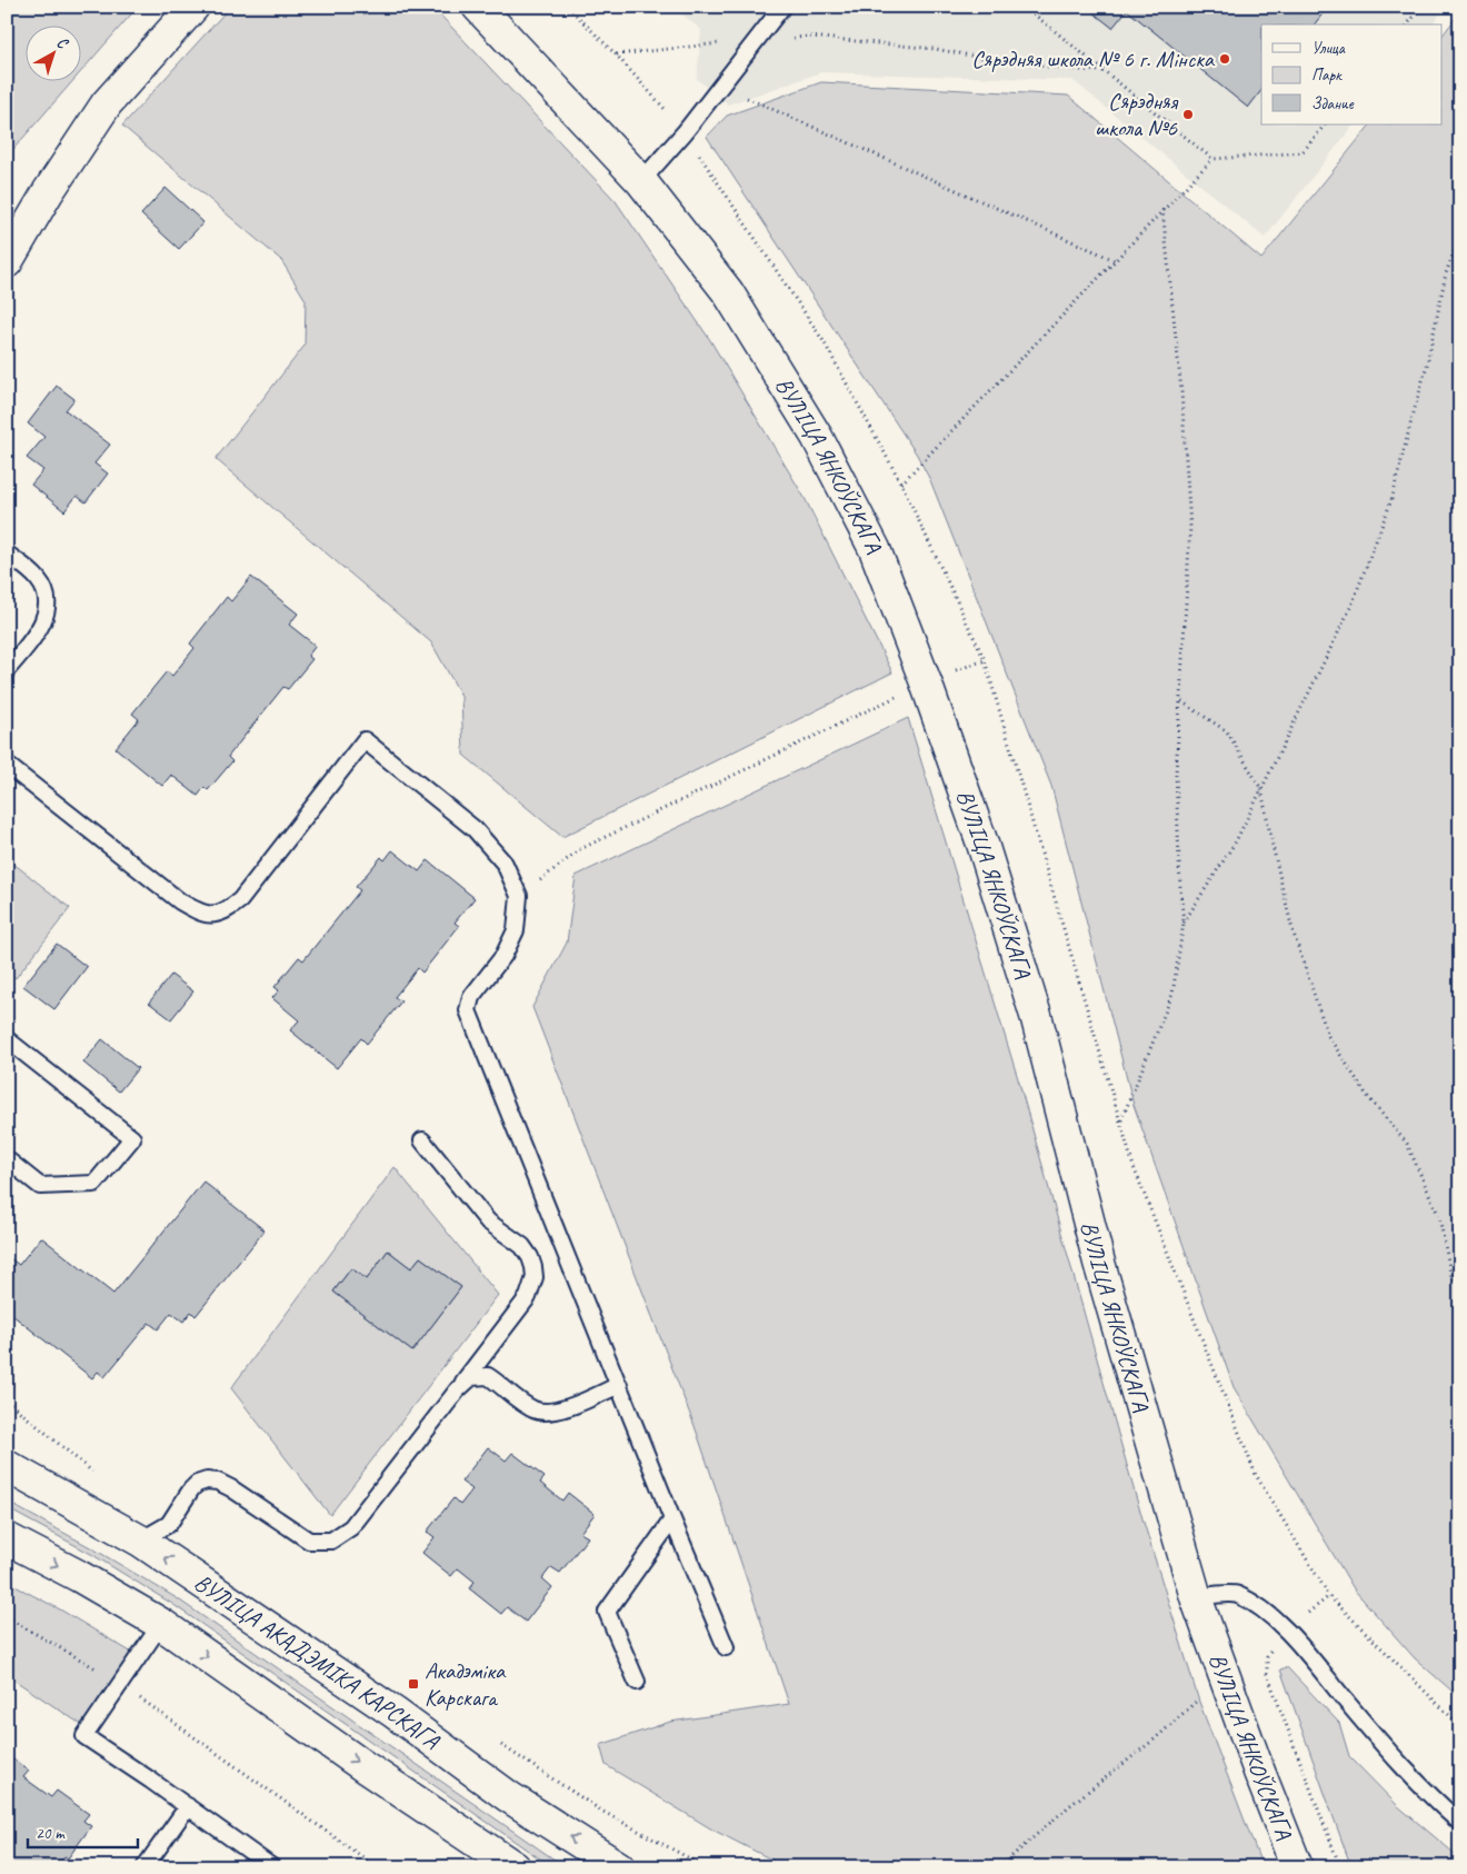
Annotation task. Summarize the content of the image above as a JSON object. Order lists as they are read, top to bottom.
{
  "streets": {
    "street": ["ВУЛІЦА ЯНКОЎСКАГА", "ВУЛІЦА АКАДЭМІКА КАРСКАГА"]
  },
  "places": {
    "other": ["Сярэдняя школа № 6 г. Мінска", "Сярэдняя школа №6"],
    "transit": ["Акадэміка Карскага"]
  },
  "legend": ["Улица", "Парк", "Здание"],
  "scale_bar": "20 m",
  "north": "top right"
}
